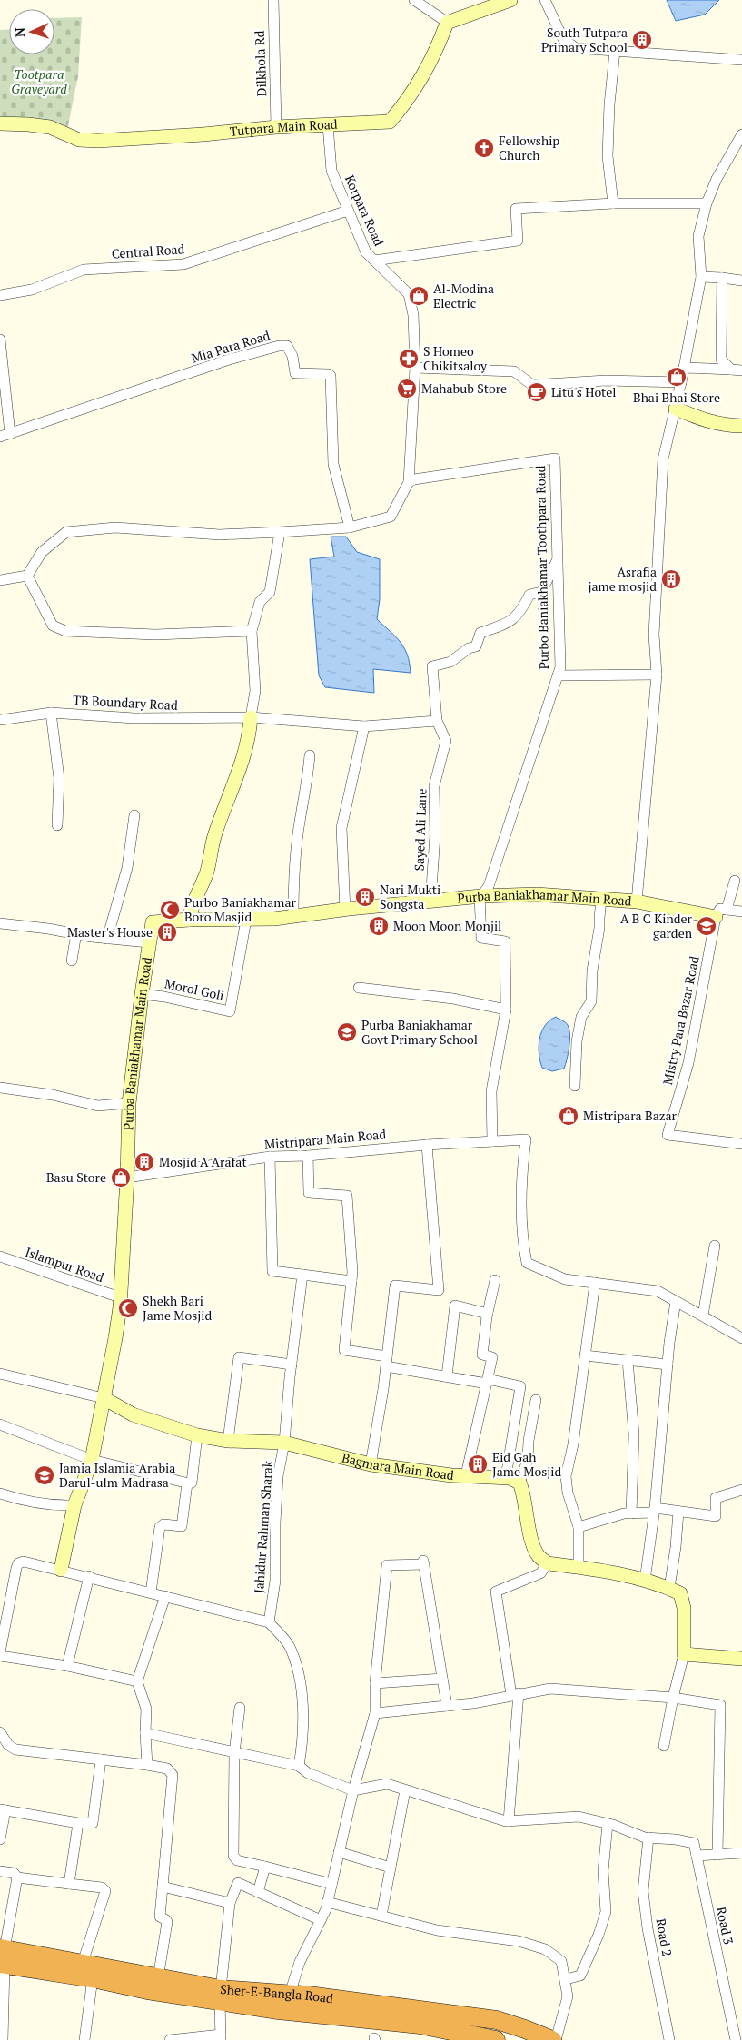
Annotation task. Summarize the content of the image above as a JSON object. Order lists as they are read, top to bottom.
{
  "streets": {
    "highway": ["Sher-E-Bangla Road"],
    "street": [
      "Dilkhola Rd",
      "Tutpara Main Road",
      "Korpara Road",
      "Central Road",
      "Mia Para Road",
      "Purbo Baniakhamar Toothpara Road",
      "TB Boundary Road",
      "Sayed Ali Lane",
      "Purba Baniakhamar Main Road",
      "Morol Goli",
      "Mistry Para Bazar Road",
      "Mistripara Main Road",
      "Islampur Road",
      "Bagmara Main Road",
      "Jahidur Rahman Sharak",
      "Road 3",
      "Road 2"
    ]
  },
  "crossings": [
    ["Dilkhola Rd", "Tutpara Main Road"],
    ["Tutpara Main Road", "Korpara Road"],
    ["Korpara Road", "Central Road"],
    ["Korpara Road", "Purbo Baniakhamar Toothpara Road"],
    ["Purbo Baniakhamar Toothpara Road", "Sayed Ali Lane"],
    ["Purbo Baniakhamar Toothpara Road", "Purba Baniakhamar Main Road"],
    ["TB Boundary Road", "Sayed Ali Lane"],
    ["Sayed Ali Lane", "Purba Baniakhamar Main Road"],
    ["Purba Baniakhamar Main Road", "Morol Goli"],
    ["Purba Baniakhamar Main Road", "Mistry Para Bazar Road"],
    ["Purba Baniakhamar Main Road", "Mistripara Main Road"],
    ["Purba Baniakhamar Main Road", "Islampur Road"],
    ["Purba Baniakhamar Main Road", "Bagmara Main Road"],
    ["Bagmara Main Road", "Jahidur Rahman Sharak"],
    ["Road 3", "Road 2"]
  ],
  "parks": ["Tootpara Graveyard"],
  "places": {
    "building": [
      "South Tutpara Primary School",
      "Asrafia jame mosjid",
      "Nari Mukti Songsta",
      "Moon Moon Monjil",
      "Master's House",
      "Mosjid A Arafat",
      "Eid Gah Jame Mosjid"
    ],
    "church": ["Fellowship Church"],
    "shop": [
      "Al-Modina Electric",
      "Bhai Bhai Store",
      "Mistripara Bazar",
      "Basu Store"
    ],
    "pharmacy": ["S Homeo Chikitsaloy"],
    "supermarket": ["Mahabub Store"],
    "cafe": ["Litu's Hotel"],
    "mosque": ["Purbo Baniakhamar Boro Masjid", "Shekh Bari Jame Mosjid"],
    "school or university": ["A B C Kinder garden", "Purba Baniakhamar Govt Primary School", "Jamia Islamia Arabia Darul-ulm Madrasa"]
  },
  "north": "left"
}
